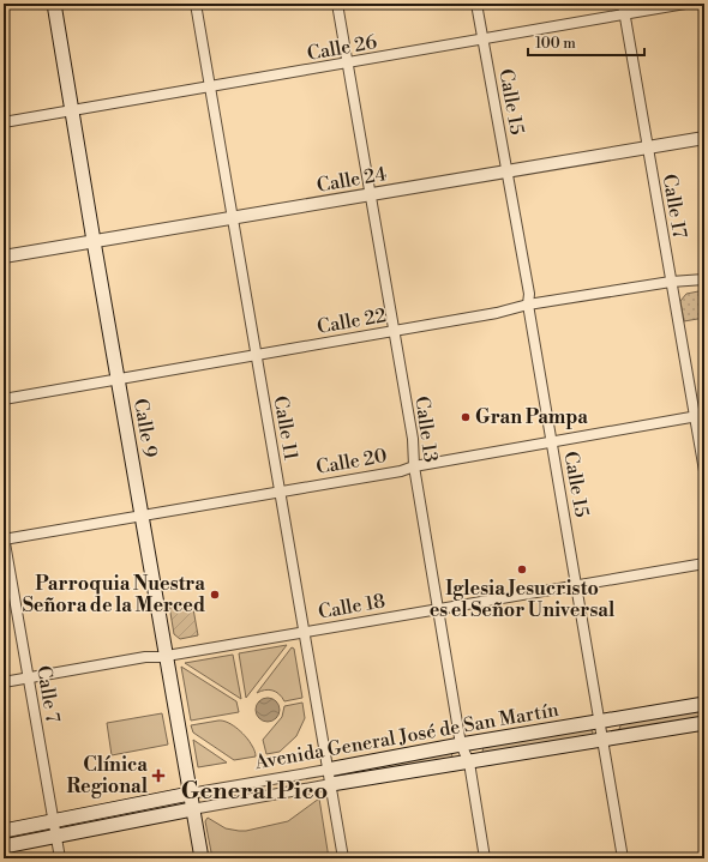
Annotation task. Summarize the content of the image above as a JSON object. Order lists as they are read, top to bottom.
{
  "streets": {
    "main road": ["Calle 9", "Avenida General José de San Martín"],
    "street": [
      "Calle 26",
      "Calle 15",
      "Calle 24",
      "Calle 17",
      "Calle 22",
      "Calle 11",
      "Calle 13",
      "Calle 20",
      "Calle 18",
      "Calle 7"
    ]
  },
  "crossings": [
    ["Calle 26", "Calle 15"],
    ["Calle 26", "Calle 17"],
    ["Calle 26", "Calle 9"],
    ["Calle 26", "Calle 11"],
    ["Calle 26", "Calle 13"],
    ["Calle 15", "Calle 24"],
    ["Calle 15", "Calle 22"],
    ["Calle 15", "Calle 20"],
    ["Calle 15", "Calle 18"],
    ["Calle 15", "Avenida General José de San Martín"],
    ["Calle 24", "Calle 17"],
    ["Calle 24", "Calle 9"],
    ["Calle 24", "Calle 11"],
    ["Calle 24", "Calle 13"],
    ["Calle 17", "Calle 22"],
    ["Calle 17", "Calle 20"],
    ["Calle 22", "Calle 9"],
    ["Calle 22", "Calle 11"],
    ["Calle 22", "Calle 13"],
    ["Calle 9", "Calle 20"],
    ["Calle 9", "Calle 18"],
    ["Calle 9", "Avenida General José de San Martín"],
    ["Calle 11", "Calle 20"],
    ["Calle 11", "Calle 18"],
    ["Calle 11", "Avenida General José de San Martín"],
    ["Calle 13", "Calle 20"],
    ["Calle 13", "Calle 18"],
    ["Calle 13", "Avenida General José de San Martín"],
    ["Calle 20", "Calle 7"],
    ["Calle 18", "Calle 7"],
    ["Calle 7", "Avenida General José de San Martín"]
  ],
  "districts": ["General Pico"],
  "places": {
    "other": ["Gran Pampa", "Iglesia Jesucristo es el Señor Universal", "Parroquia Nuestra Señora de la Merced"],
    "health": ["Clínica Regional"]
  },
  "scale_bar": "100 m"
}
